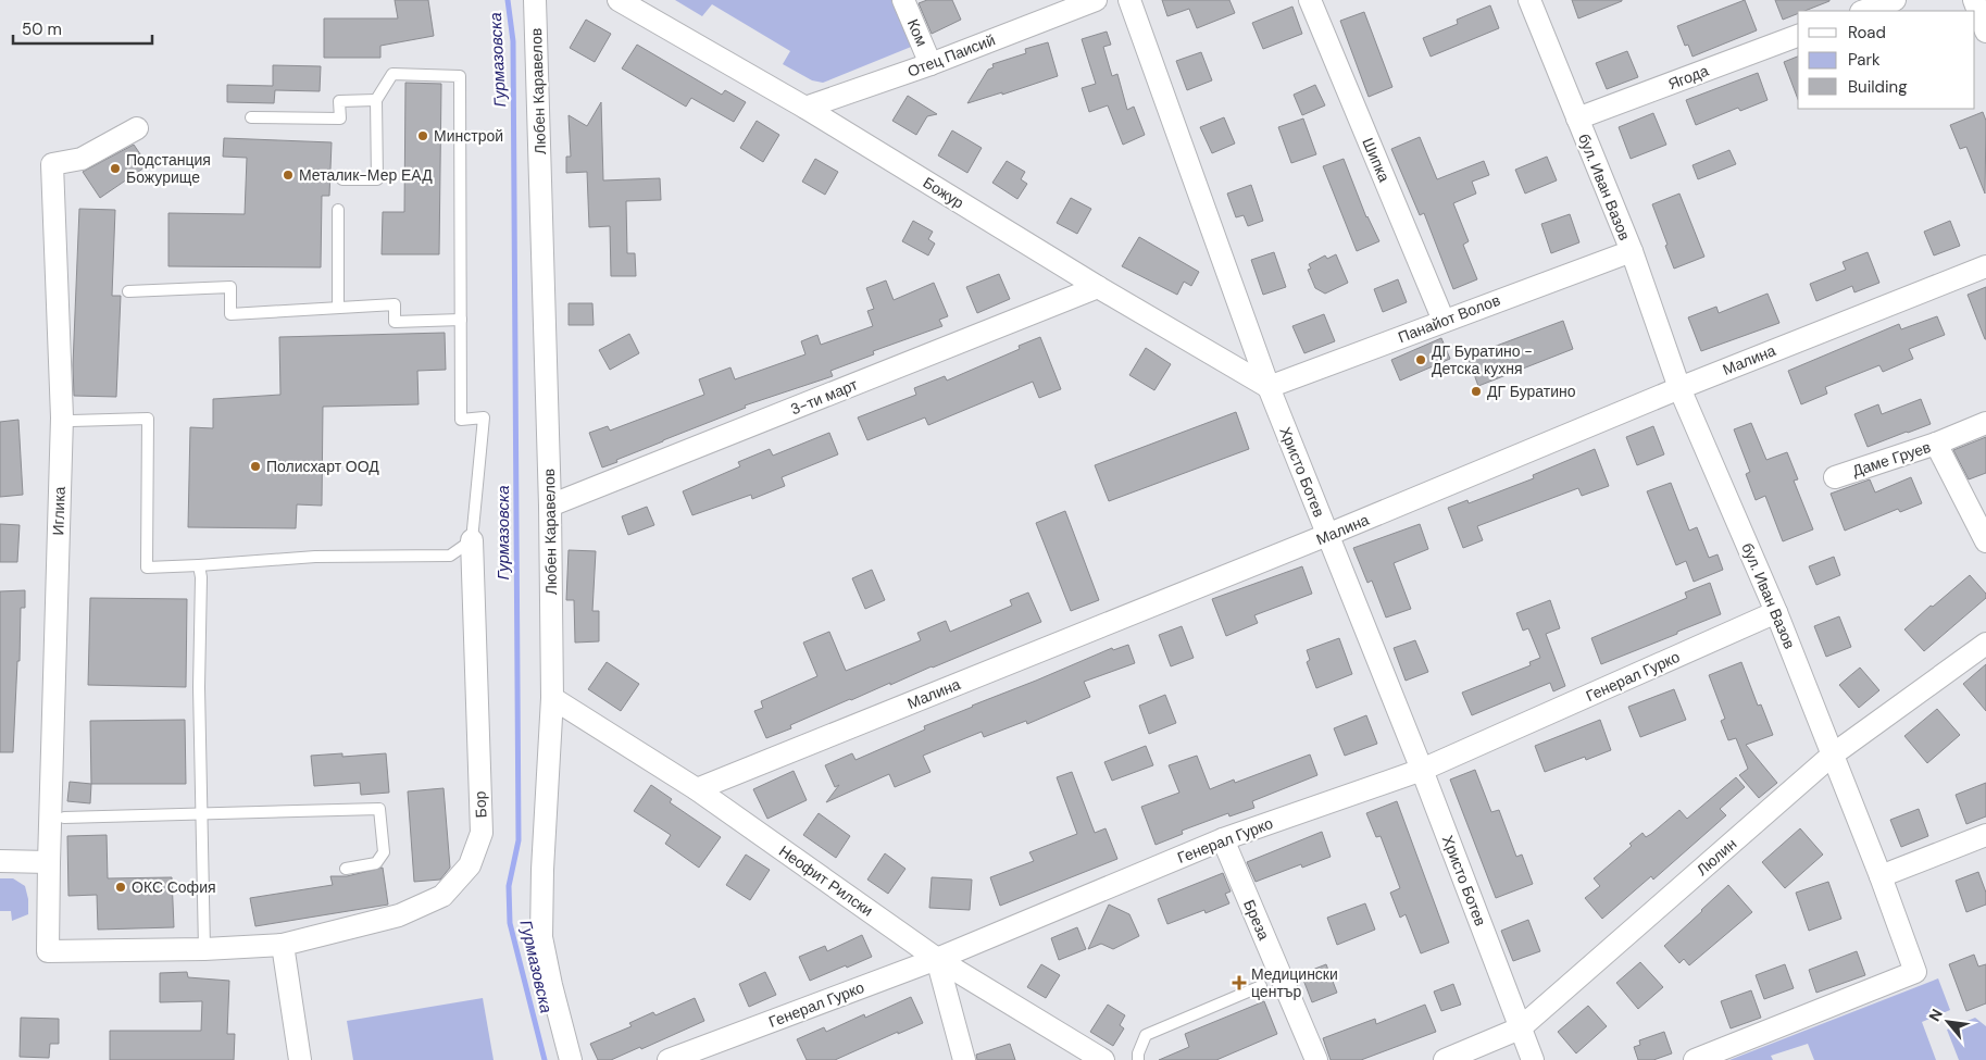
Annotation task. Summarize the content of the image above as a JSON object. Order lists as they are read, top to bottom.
{
  "streets": {
    "street": [
      "Ком",
      "Отец Паисий",
      "Ягода",
      "Любен Каравелов",
      "Шипка",
      "бул. Иван Вазов",
      "Божур",
      "Панайот Волов",
      "Малина",
      "3-ти март",
      "Даме Груев",
      "Христо Ботев",
      "Иглика",
      "Генерал Гурко",
      "Бор",
      "Люлин",
      "Неофит Рилски",
      "Бреза"
    ]
  },
  "crossings": [
    ["Ком", "Отец Паисий"],
    ["Отец Паисий", "Божур"],
    ["Ягода", "бул. Иван Вазов"],
    ["Любен Каравелов", "3-ти март"],
    ["Любен Каравелов", "Неофит Рилски"],
    ["Шипка", "Панайот Волов"],
    ["бул. Иван Вазов", "Панайот Волов"],
    ["бул. Иван Вазов", "Малина"],
    ["бул. Иван Вазов", "Генерал Гурко"],
    ["бул. Иван Вазов", "Люлин"],
    ["Божур", "Панайот Волов"],
    ["Божур", "3-ти март"],
    ["Божур", "Христо Ботев"],
    ["Панайот Волов", "Христо Ботев"],
    ["Малина", "Христо Ботев"],
    ["Малина", "Неофит Рилски"],
    ["Христо Ботев", "Генерал Гурко"],
    ["Христо Ботев", "Люлин"],
    ["Иглика", "Бор"],
    ["Генерал Гурко", "Неофит Рилски"],
    ["Генерал Гурко", "Бреза"]
  ],
  "water": ["Гурмазовска"],
  "places": {
    "other": [
      "Минстрой",
      "Подстанция Божурище",
      "Металик-Мер ЕАД",
      "ДГ Буратино - Детска кухня",
      "ДГ Буратино",
      "Полисхарт ООД",
      "ОКС София"
    ],
    "health": ["Медицински център"]
  },
  "legend": ["Road", "Park", "Building"],
  "scale_bar": "50 m",
  "north": "top left"
}
